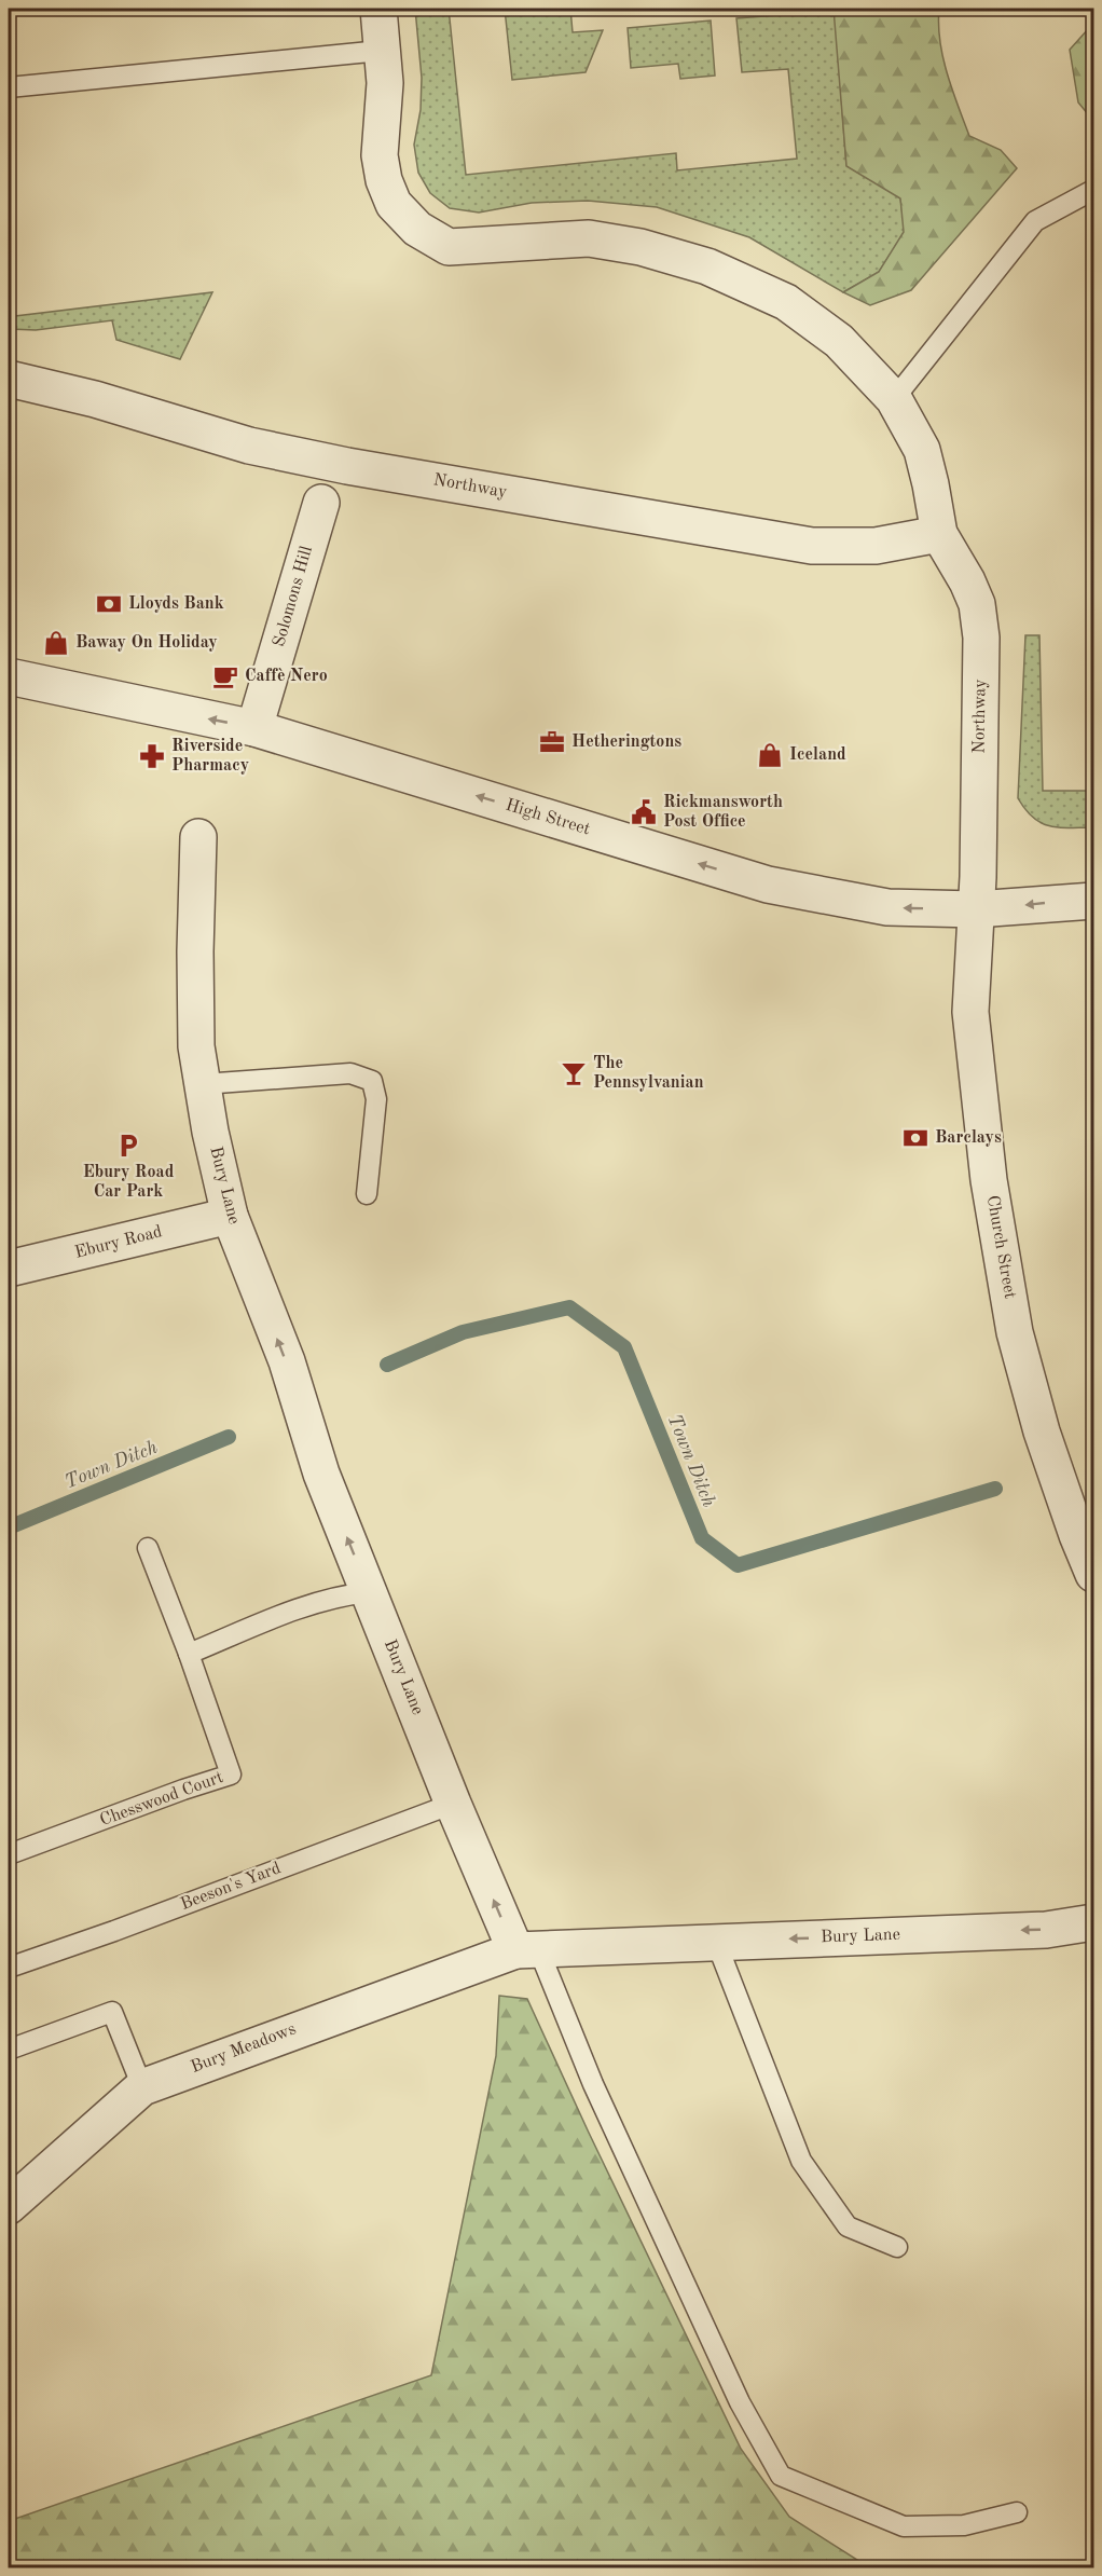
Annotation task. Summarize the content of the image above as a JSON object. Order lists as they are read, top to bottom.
{
  "streets": {
    "street": [
      "Northway",
      "Solomons Hill",
      "High Street",
      "Bury Lane",
      "Ebury Road",
      "Church Street",
      "Bury Meadows"
    ],
    "lane": ["Chesswood Court", "Beeson's Yard"]
  },
  "crossings": [
    ["Northway", "High Street"],
    ["Northway", "Church Street"],
    ["Solomons Hill", "High Street"],
    ["High Street", "Church Street"],
    ["Bury Lane", "Ebury Road"],
    ["Bury Lane", "Beeson's Yard"],
    ["Bury Lane", "Bury Meadows"]
  ],
  "one_way": ["High Street", "Bury Lane"],
  "water": ["Town Ditch"],
  "places": {
    "bank": ["Lloyds Bank", "Barclays"],
    "shop": ["Baway On Holiday", "Iceland"],
    "cafe": ["Caffè Nero"],
    "office": ["Hetheringtons"],
    "pharmacy": ["Riverside Pharmacy"],
    "public building": ["Rickmansworth Post Office"],
    "bar": ["The Pennsylvanian"],
    "parking": ["Ebury Road Car Park"]
  }
}
